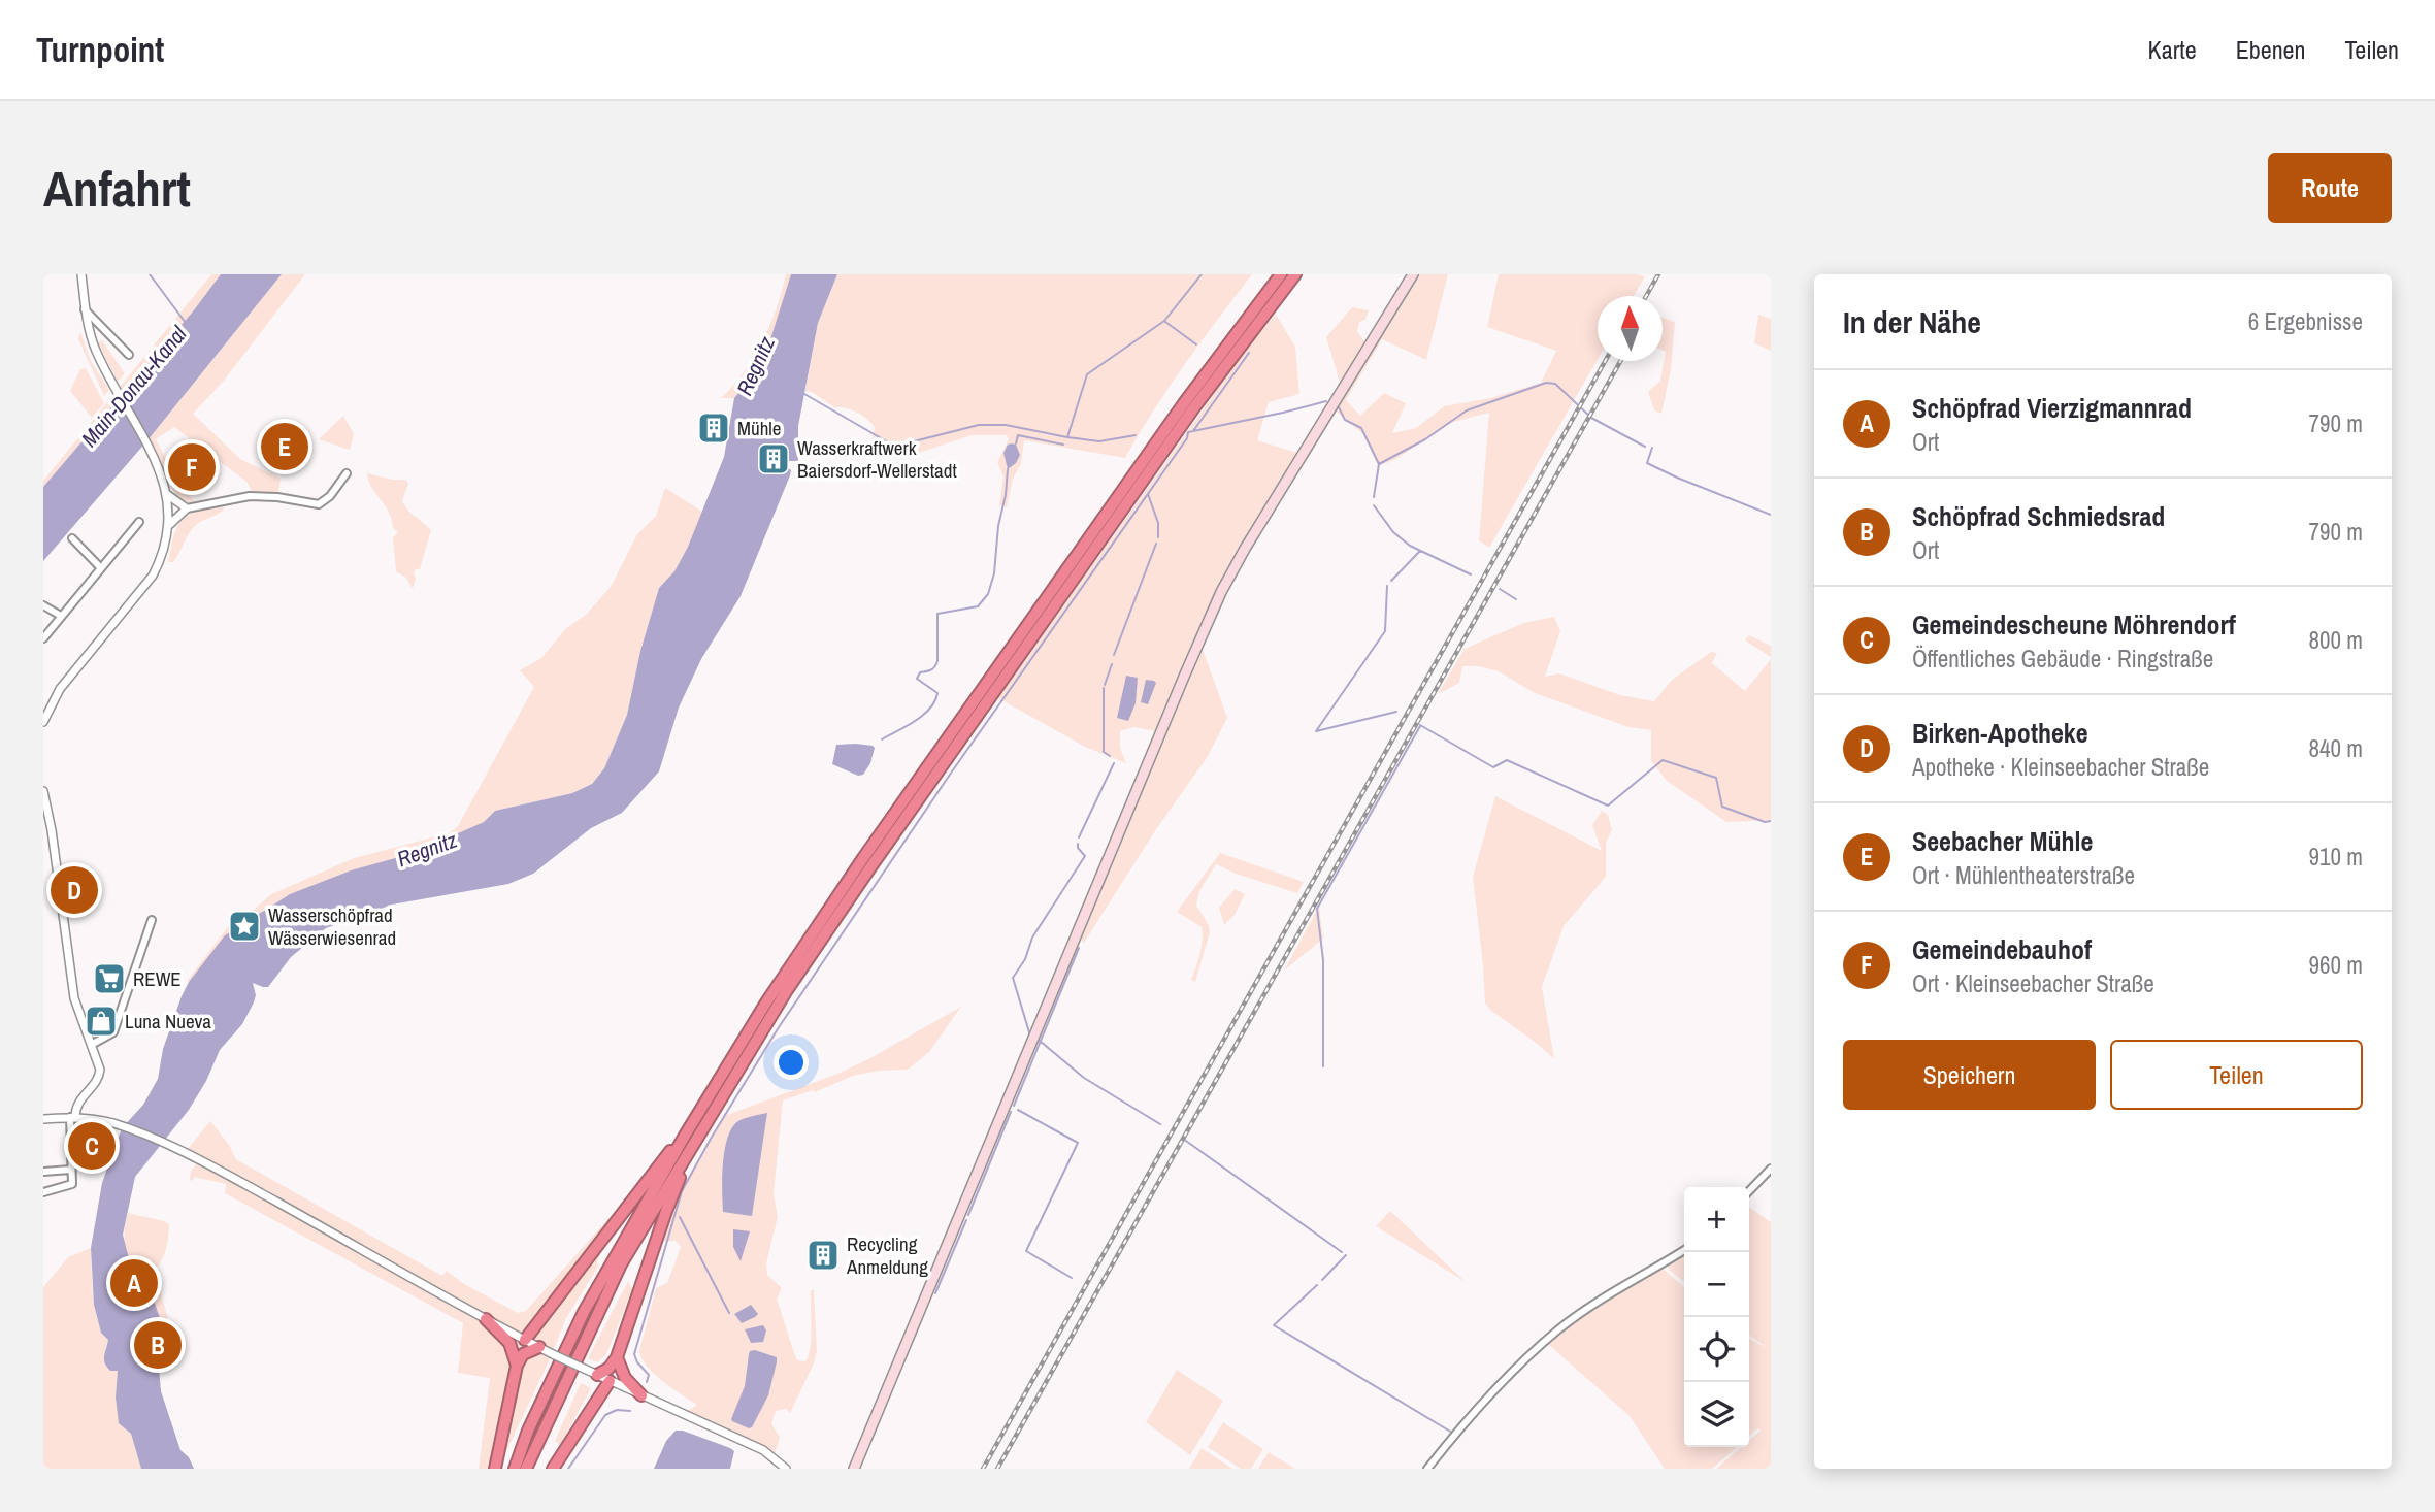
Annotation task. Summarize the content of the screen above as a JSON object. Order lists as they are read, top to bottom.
{
  "water": ["Regnitz", "Main-Donau-Kanal"],
  "places": {
    "building": ["Mühle", "Wasserkraftwerk Baiersdorf-Wellerstadt", "Recycling Anmeldung"],
    "place": ["Wasserschöpfrad Wässerwiesenrad"],
    "supermarket": ["REWE"],
    "shop": ["Luna Nueva"]
  },
  "north": "top",
  "page": {
    "header": "Turnpoint",
    "nav": ["Karte", "Ebenen", "Teilen"],
    "buttons": [
      "Route",
      ["Speichern", "Teilen"]
    ],
    "title": "Anfahrt",
    "heading": ["In der Nähe", "6 Ergebnisse"],
    "list": [
      {
        "mark": "A",
        "name": "Schöpfrad Vierzigmannrad",
        "note": "Ort",
        "value": "790 m"
      },
      {
        "mark": "B",
        "name": "Schöpfrad Schmiedsrad",
        "note": "Ort",
        "value": "790 m"
      },
      {
        "mark": "C",
        "name": "Gemeindescheune Möhrendorf",
        "note": "Öffentliches Gebäude · Ringstraße",
        "value": "800 m"
      },
      {
        "mark": "D",
        "name": "Birken-Apotheke",
        "note": "Apotheke · Kleinseebacher Straße",
        "value": "840 m"
      },
      {
        "mark": "E",
        "name": "Seebacher Mühle",
        "note": "Ort · Mühlentheaterstraße",
        "value": "910 m"
      },
      {
        "mark": "F",
        "name": "Gemeindebauhof",
        "note": "Ort · Kleinseebacher Straße",
        "value": "960 m"
      }
    ],
    "pins": [
      "E",
      "F",
      "D",
      "C",
      "A",
      "B"
    ],
    "map_buttons": ["+", "−"]
  }
}
